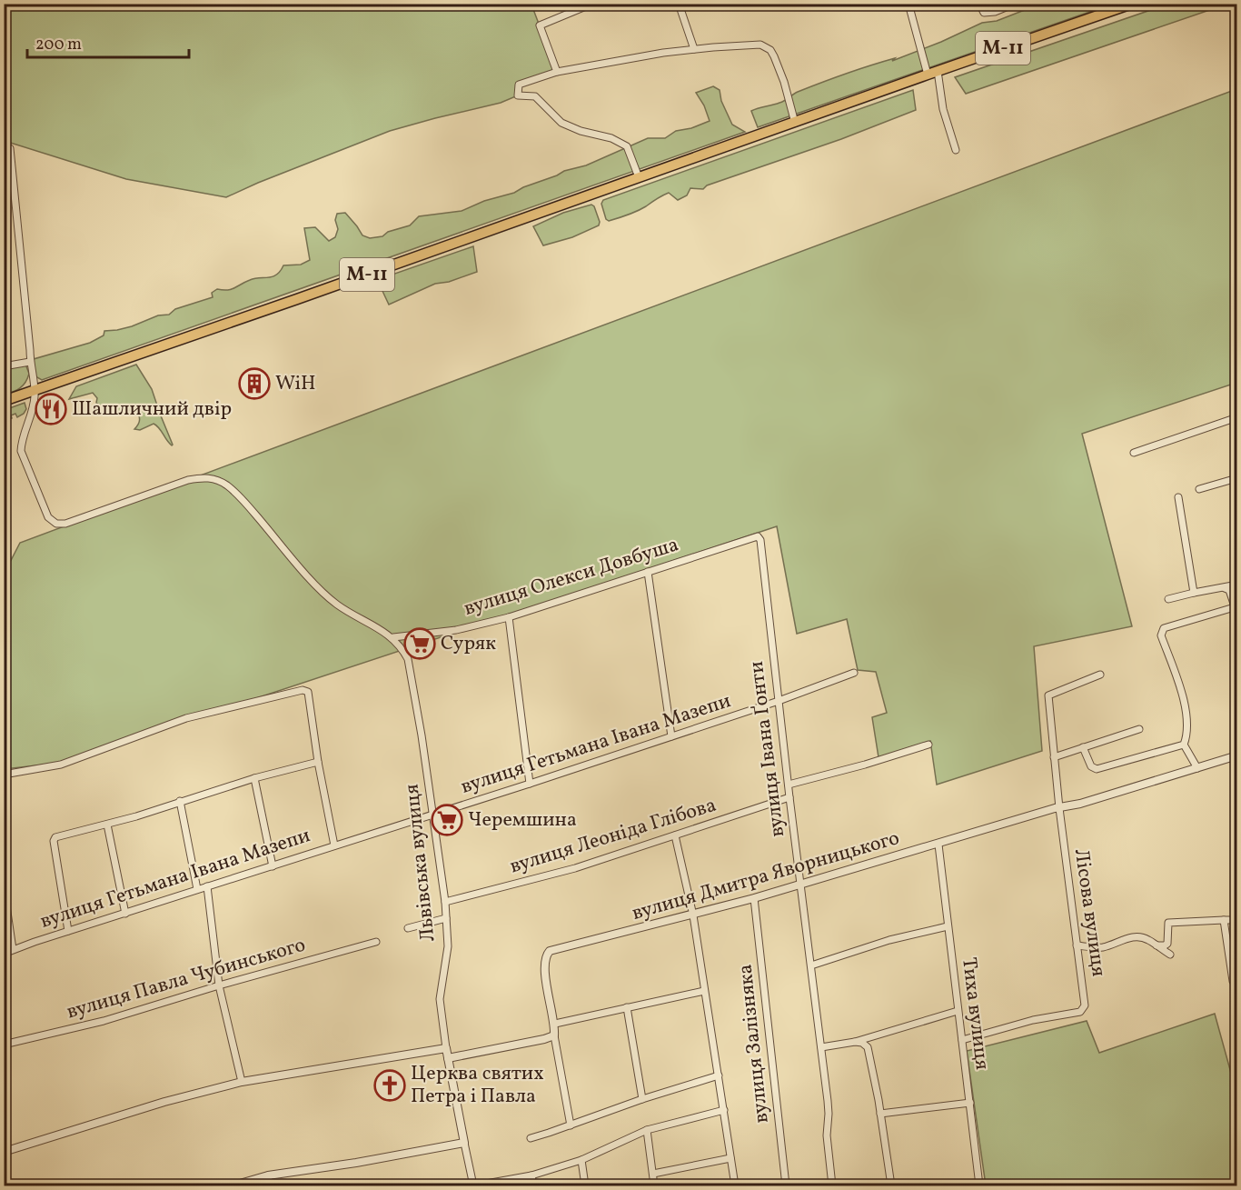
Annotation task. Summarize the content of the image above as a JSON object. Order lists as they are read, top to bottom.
{
  "streets": {
    "highway": ["М-11"],
    "street": [
      "вулиця Олекси Довбуша",
      "вулиця Гетьмана Івана Мазепи",
      "вулиця Івана Ґонти",
      "вулиця Леоніда Глібова",
      "Львівська вулиця",
      "вулиця Дмитра Яворницького",
      "Лісова вулиця",
      "вулиця Павла Чубинського",
      "Тиха вулиця",
      "вулиця Залізняка"
    ]
  },
  "crossings": [
    ["вулиця Олекси Довбуша", "вулиця Івана Ґонти"],
    ["вулиця Олекси Довбуша", "Львівська вулиця"],
    ["вулиця Гетьмана Івана Мазепи", "вулиця Івана Ґонти"],
    ["вулиця Гетьмана Івана Мазепи", "Львівська вулиця"],
    ["вулиця Івана Ґонти", "вулиця Леоніда Глібова"],
    ["вулиця Івана Ґонти", "вулиця Дмитра Яворницького"],
    ["вулиця Леоніда Глібова", "Львівська вулиця"],
    ["вулиця Дмитра Яворницького", "Лісова вулиця"],
    ["вулиця Дмитра Яворницького", "Тиха вулиця"],
    ["вулиця Дмитра Яворницького", "вулиця Залізняка"],
    ["Лісова вулиця", "Тиха вулиця"]
  ],
  "places": {
    "building": ["WiH"],
    "restaurant": ["Шашличний двір"],
    "supermarket": ["Суряк", "Черемшина"],
    "church": ["Церква святих Петра і Павла"]
  },
  "scale_bar": "200 m"
}
